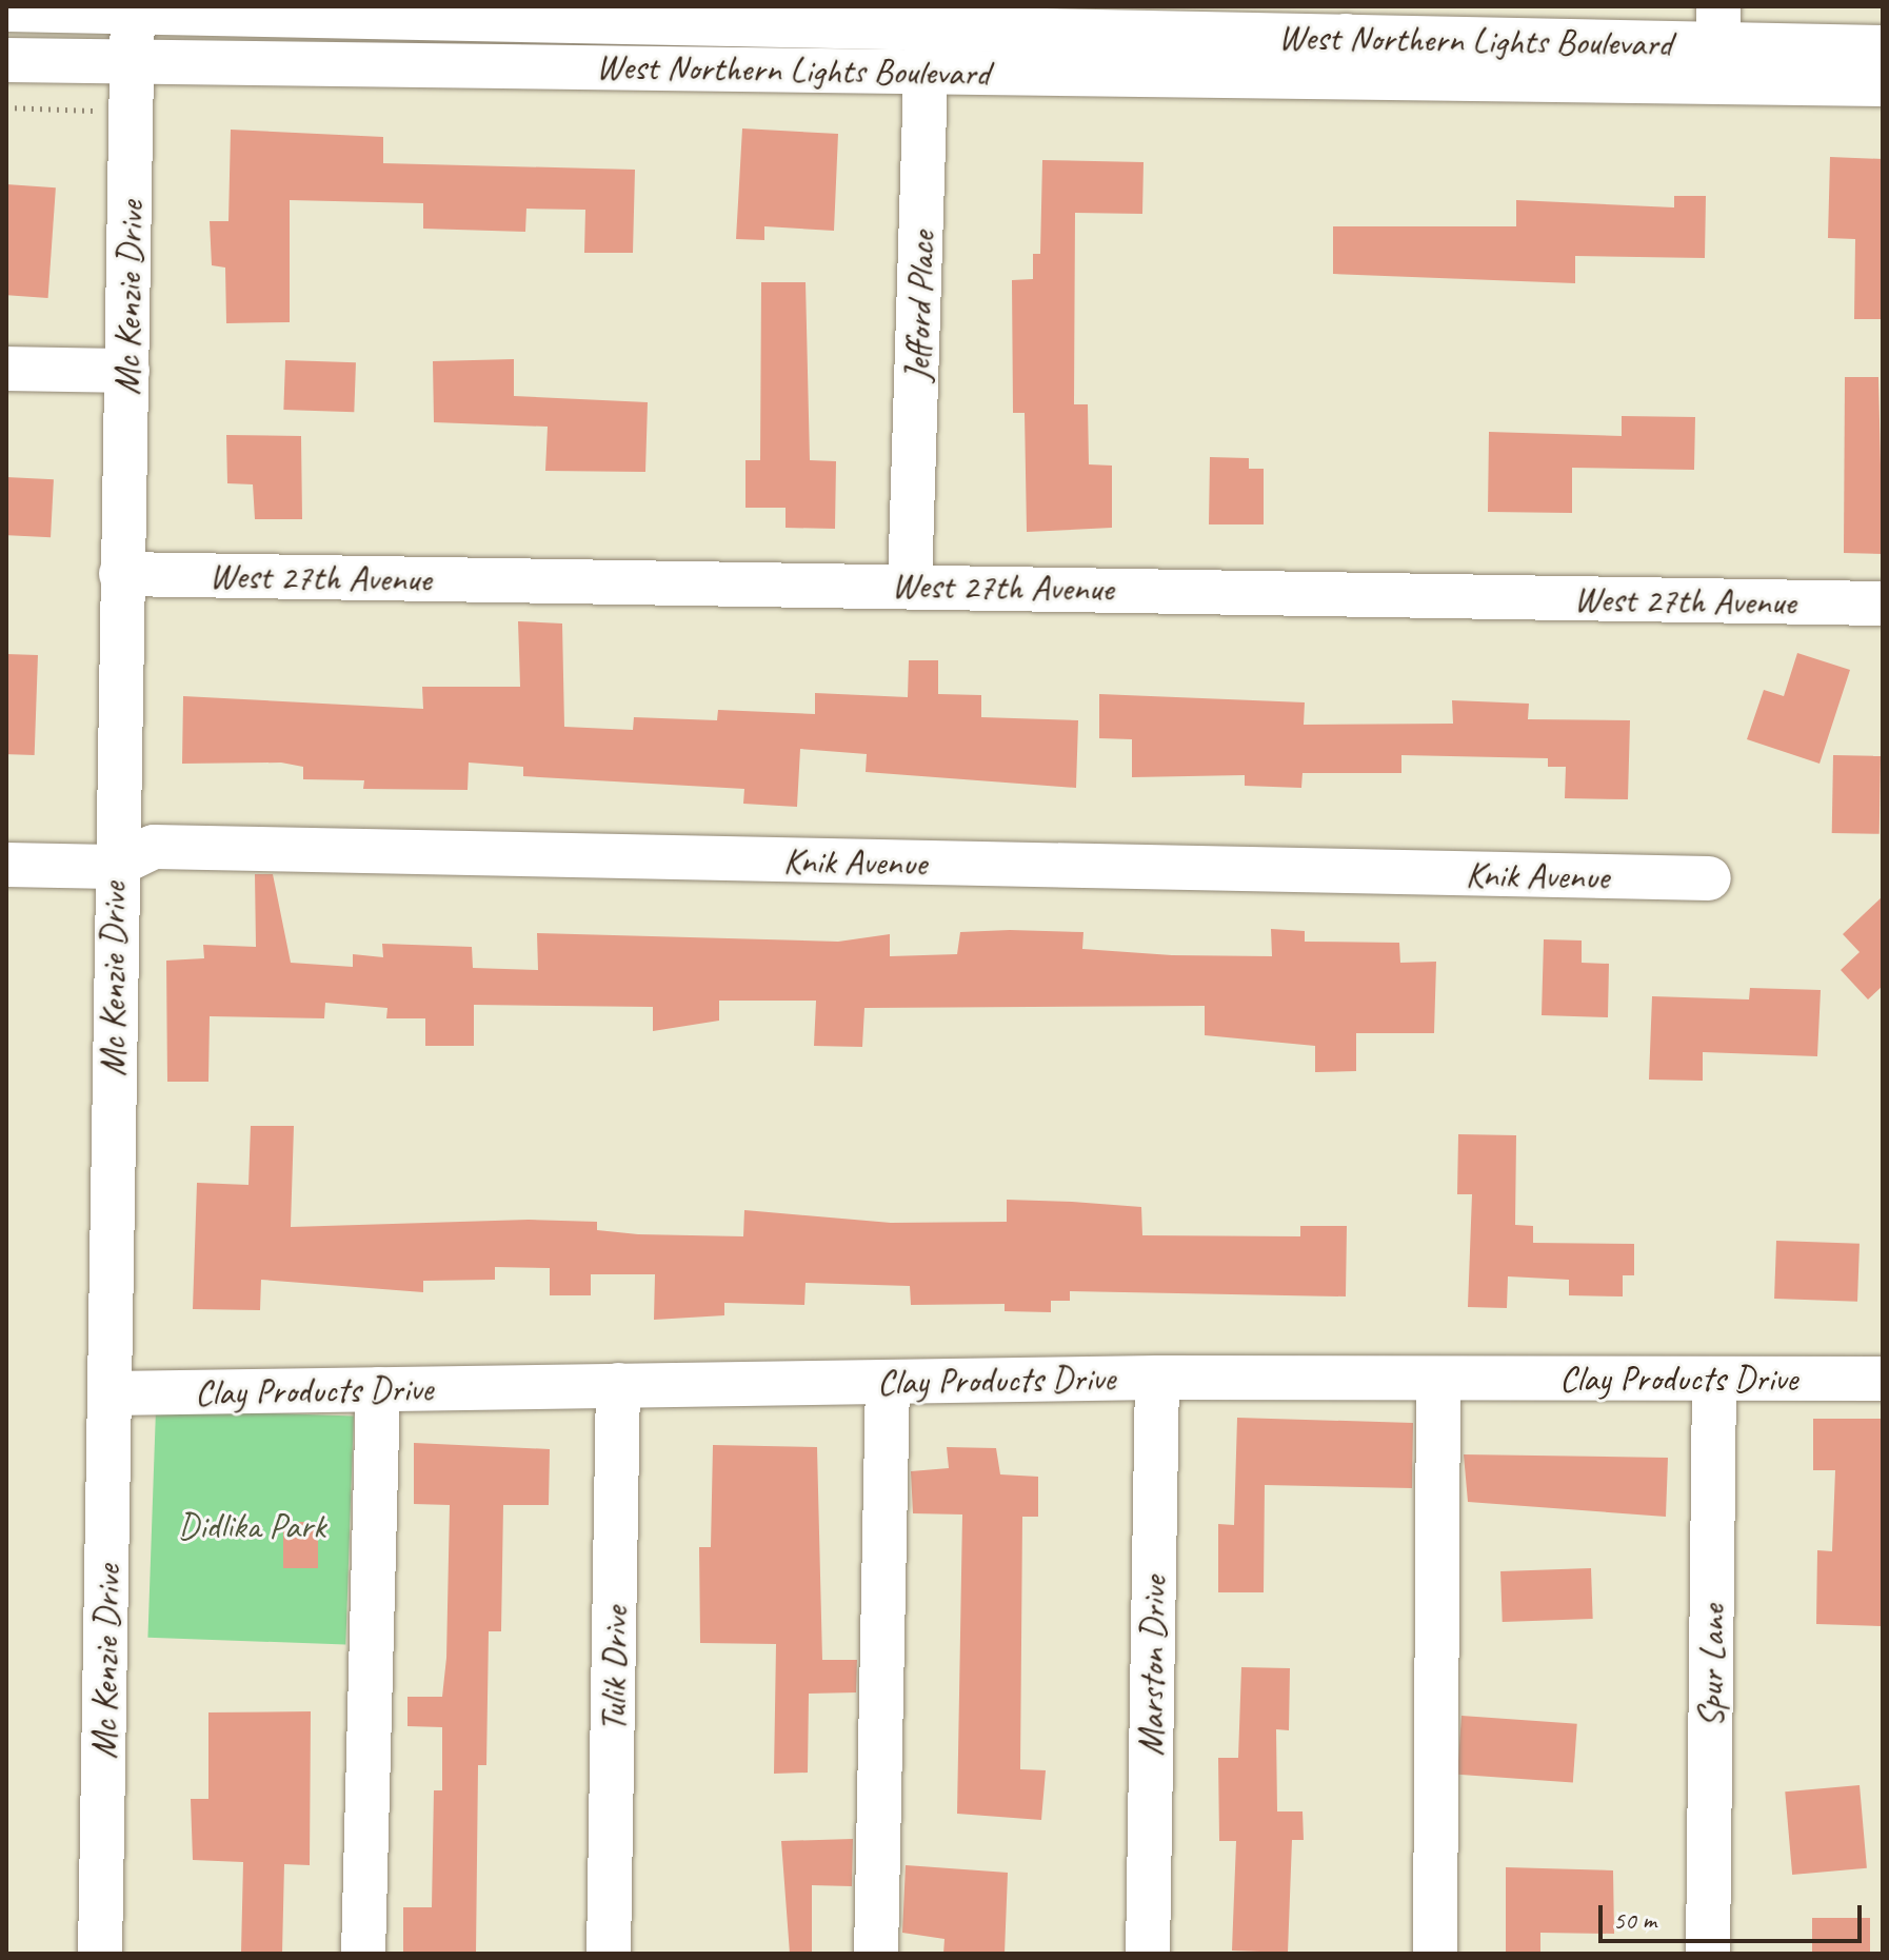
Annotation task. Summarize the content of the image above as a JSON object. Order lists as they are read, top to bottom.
{
  "streets": {
    "street": [
      "West Northern Lights Boulevard",
      "Mc Kenzie Drive",
      "Jefford Place",
      "West 27th Avenue",
      "Knik Avenue",
      "Clay Products Drive",
      "Marston Drive",
      "Spur Lane",
      "Tulik Drive"
    ]
  },
  "crossings": [
    ["West Northern Lights Boulevard", "Mc Kenzie Drive"],
    ["West Northern Lights Boulevard", "Jefford Place"],
    ["Mc Kenzie Drive", "West 27th Avenue"],
    ["Mc Kenzie Drive", "Knik Avenue"],
    ["Mc Kenzie Drive", "Clay Products Drive"],
    ["Jefford Place", "West 27th Avenue"],
    ["Clay Products Drive", "Marston Drive"],
    ["Clay Products Drive", "Spur Lane"],
    ["Clay Products Drive", "Tulik Drive"]
  ],
  "parks": ["Didlika Park"],
  "scale_bar": "50 m"
}
